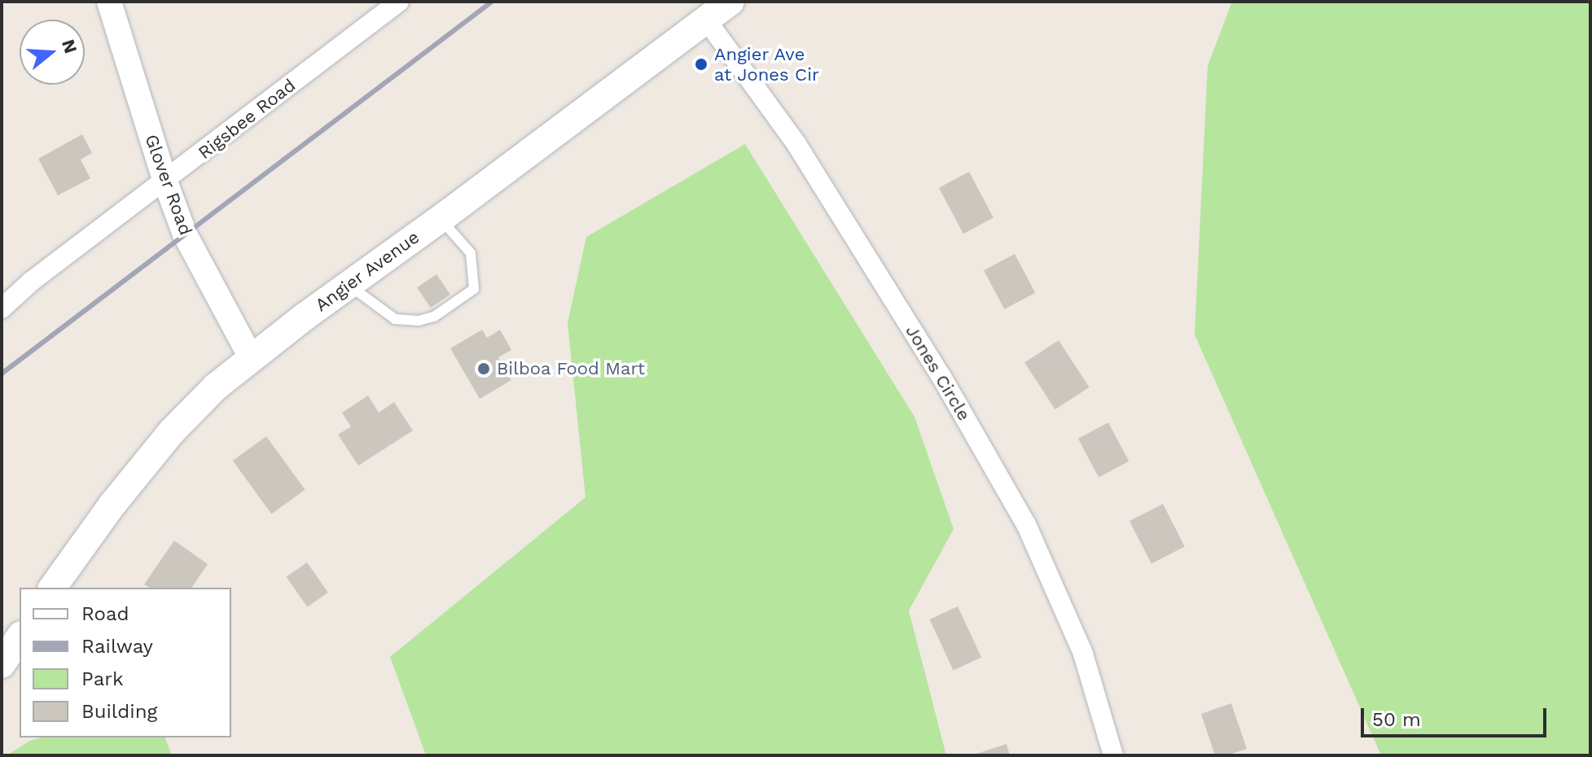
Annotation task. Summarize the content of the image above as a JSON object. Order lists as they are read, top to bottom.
{
  "streets": {
    "main road": ["Angier Avenue"],
    "street": ["Rigsbee Road", "Glover Road", "Jones Circle"]
  },
  "crossings": [
    ["Rigsbee Road", "Glover Road"],
    ["Glover Road", "Angier Avenue"],
    ["Angier Avenue", "Jones Circle"]
  ],
  "places": ["Angier Ave at Jones Cir", "Bilboa Food Mart"],
  "legend": [
    "Road",
    "Railway",
    "Park",
    "Building"
  ],
  "scale_bar": "50 m",
  "north": "right"
}
